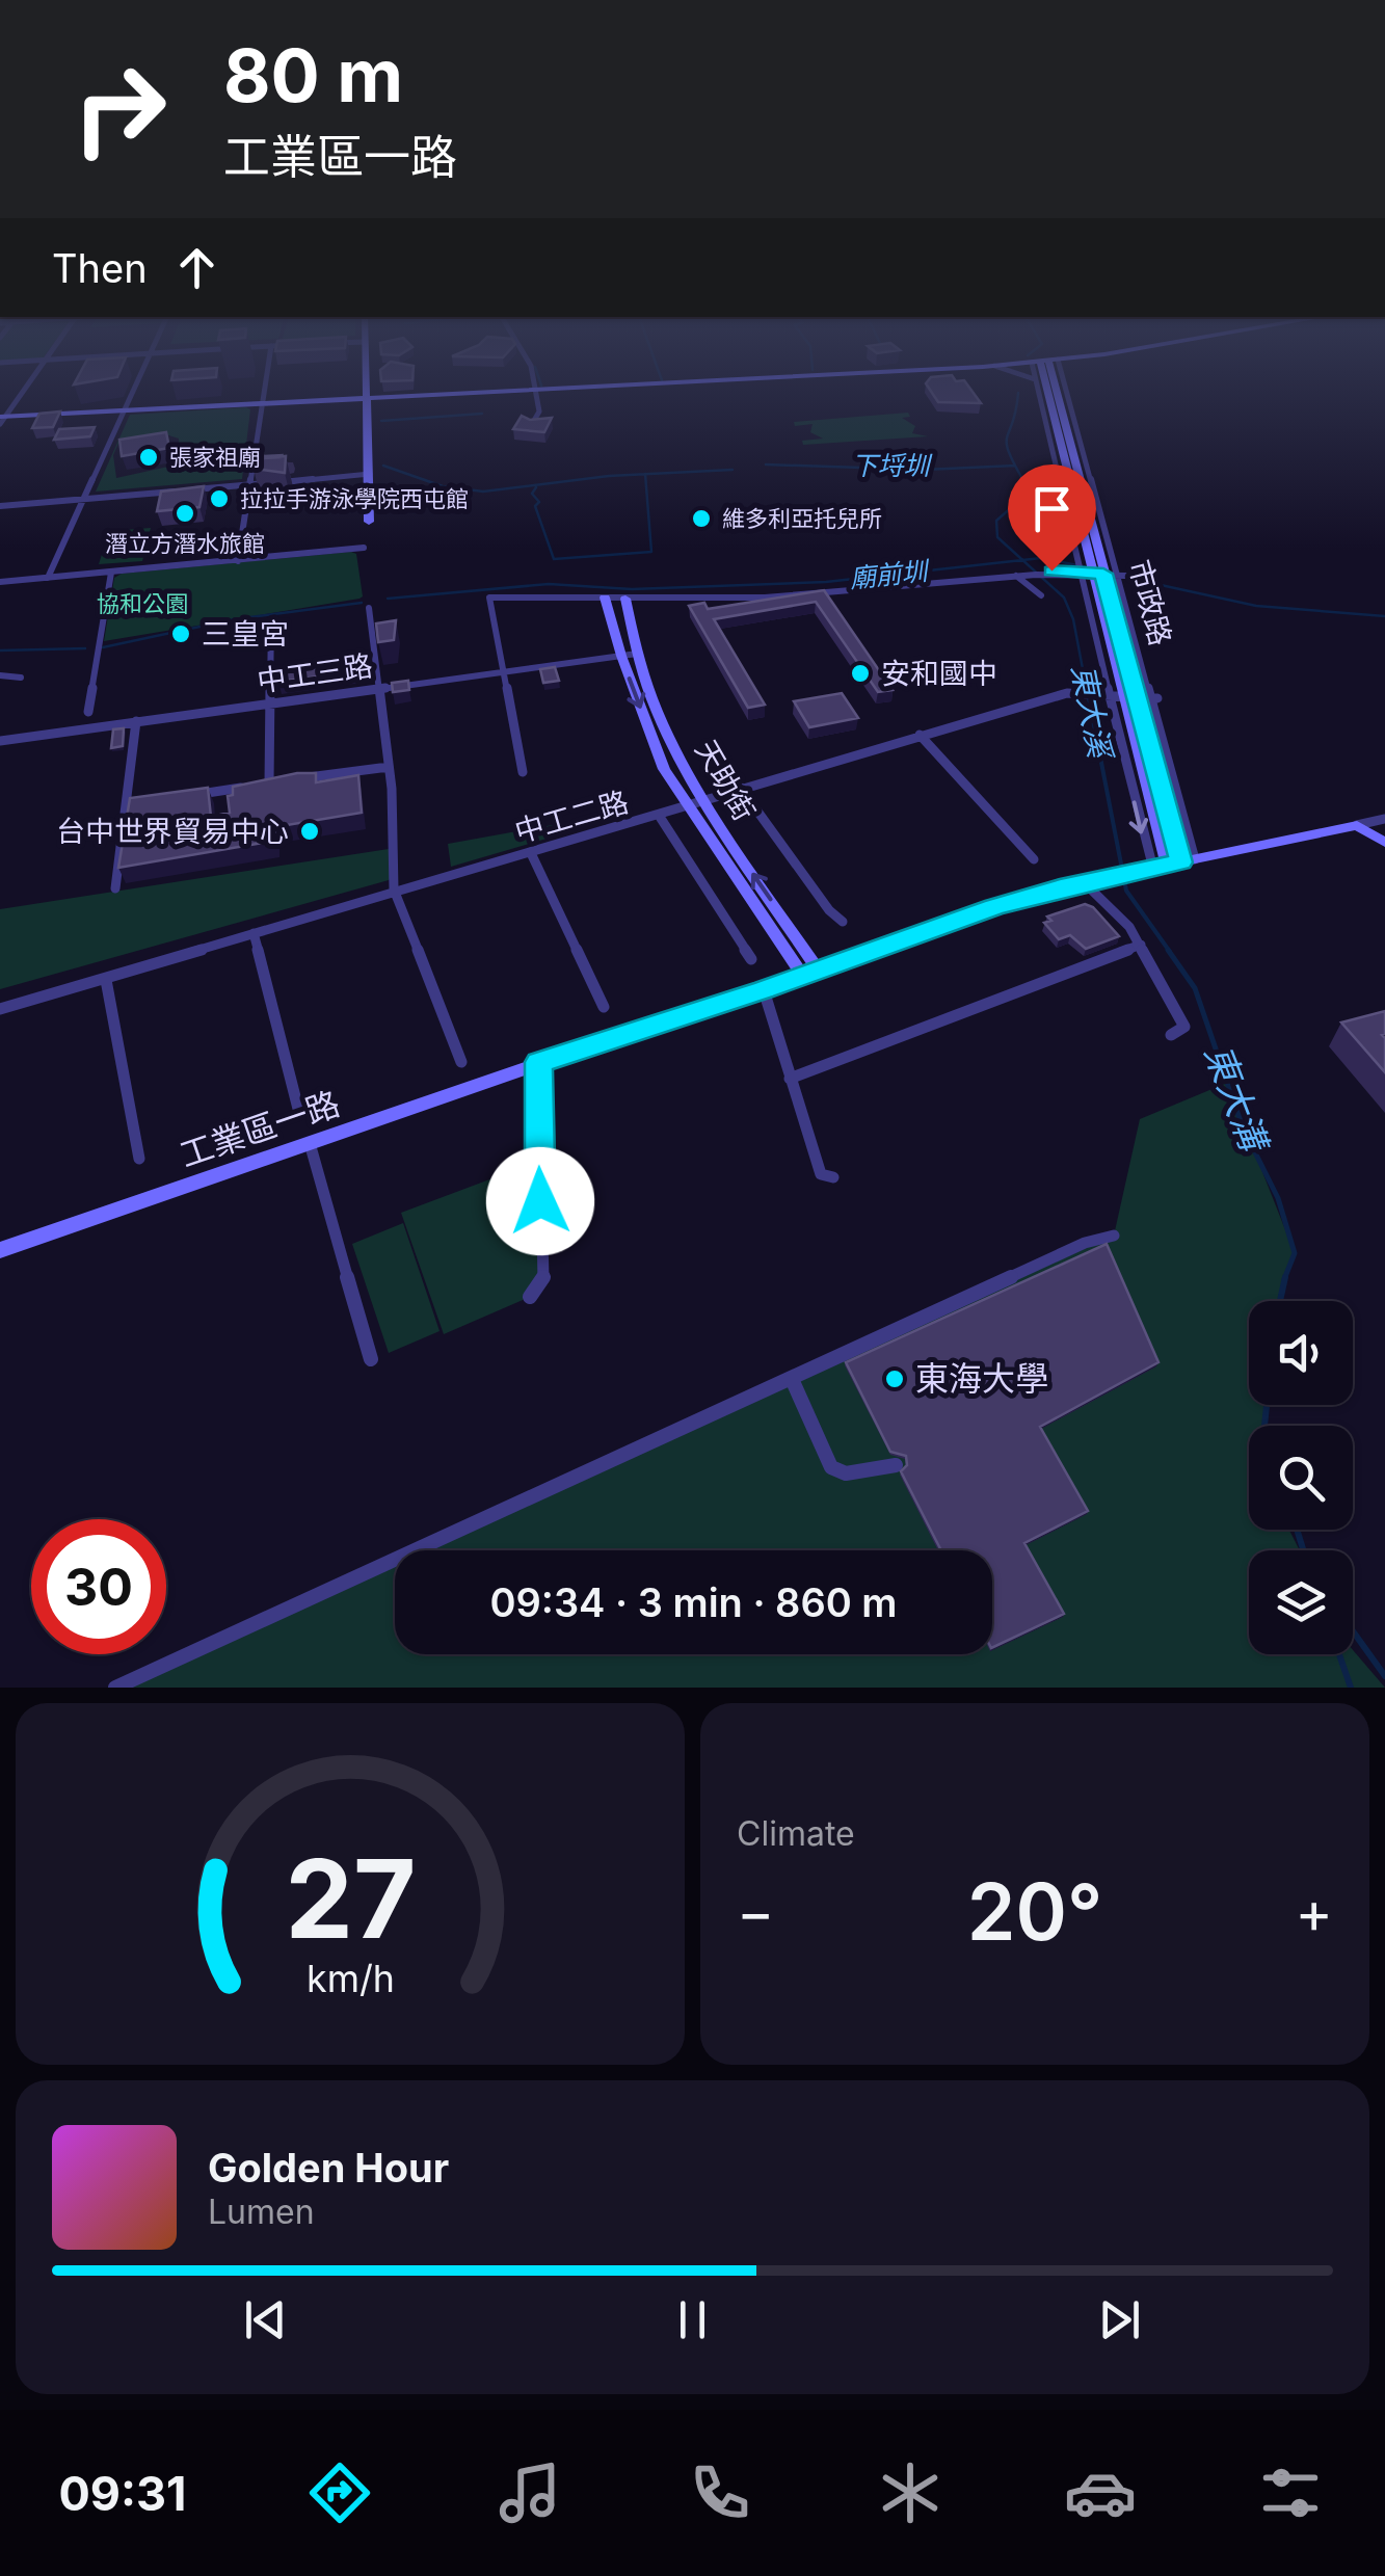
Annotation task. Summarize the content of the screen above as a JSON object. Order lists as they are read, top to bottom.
{
  "streets": {
    "street": [
      "市政路",
      "中工三路",
      "天助街",
      "中工二路",
      "工業區一路"
    ]
  },
  "crossings": [
    ["市政路", "中工二路"],
    ["市政路", "工業區一路"],
    ["中工三路", "天助街"],
    ["天助街", "中工二路"],
    ["天助街", "工業區一路"]
  ],
  "water": [
    "下埒圳",
    "廟前圳",
    "東大溪",
    "東大溝"
  ],
  "parks": ["協和公園"],
  "places": [
    "張家祖廟",
    "拉拉手游泳學院西屯館",
    "潛立方潛水旅館",
    "維多利亞托兒所",
    "三皇宮",
    "安和國中",
    "台中世界貿易中心",
    "東海大學"
  ],
  "page": {
    "turn": ["80 m", "工業區一路"],
    "then": "Then",
    "limit": "30",
    "trip": "09:34 · 3 min · 860 m",
    "tile": "Climate",
    "heat": ["−", "20°", "+"],
    "song": ["Golden Hour", "Lumen"],
    "tabs": "09:31",
    "gauge": ["27", "km/h"]
  }
}
